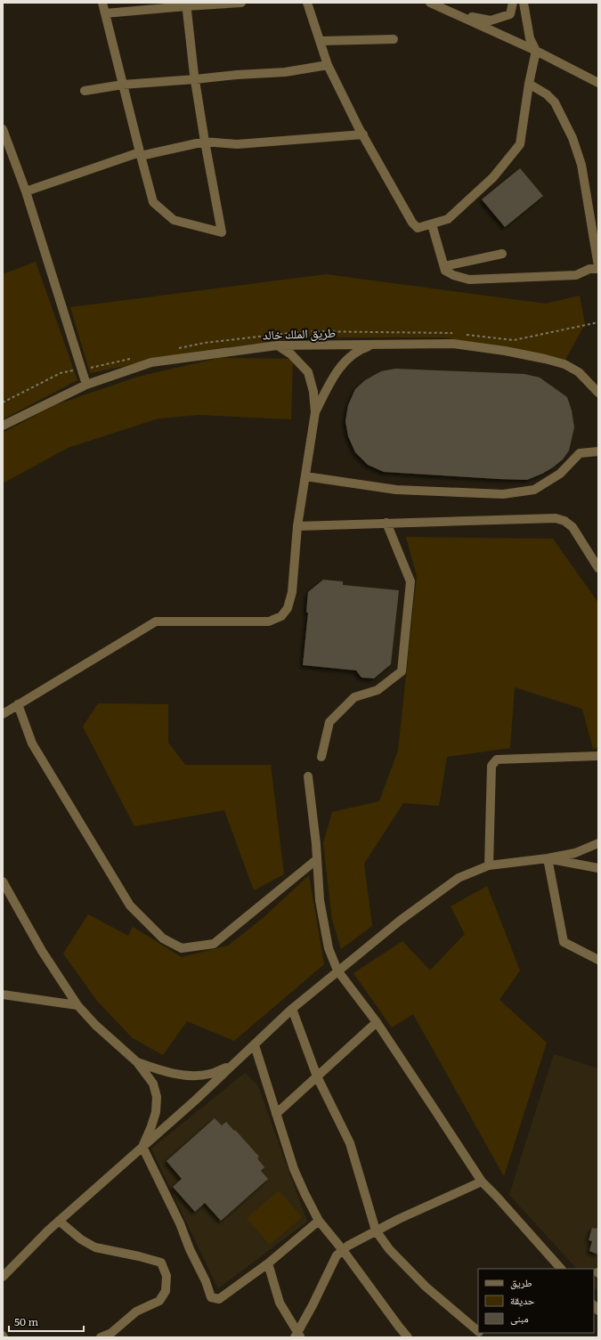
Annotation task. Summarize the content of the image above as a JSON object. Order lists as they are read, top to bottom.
{
  "streets": {
    "street": ["طريق الملك خالد"]
  },
  "legend": ["طريق", "حديقة", "مبنى"],
  "scale_bar": "50 m"
}
